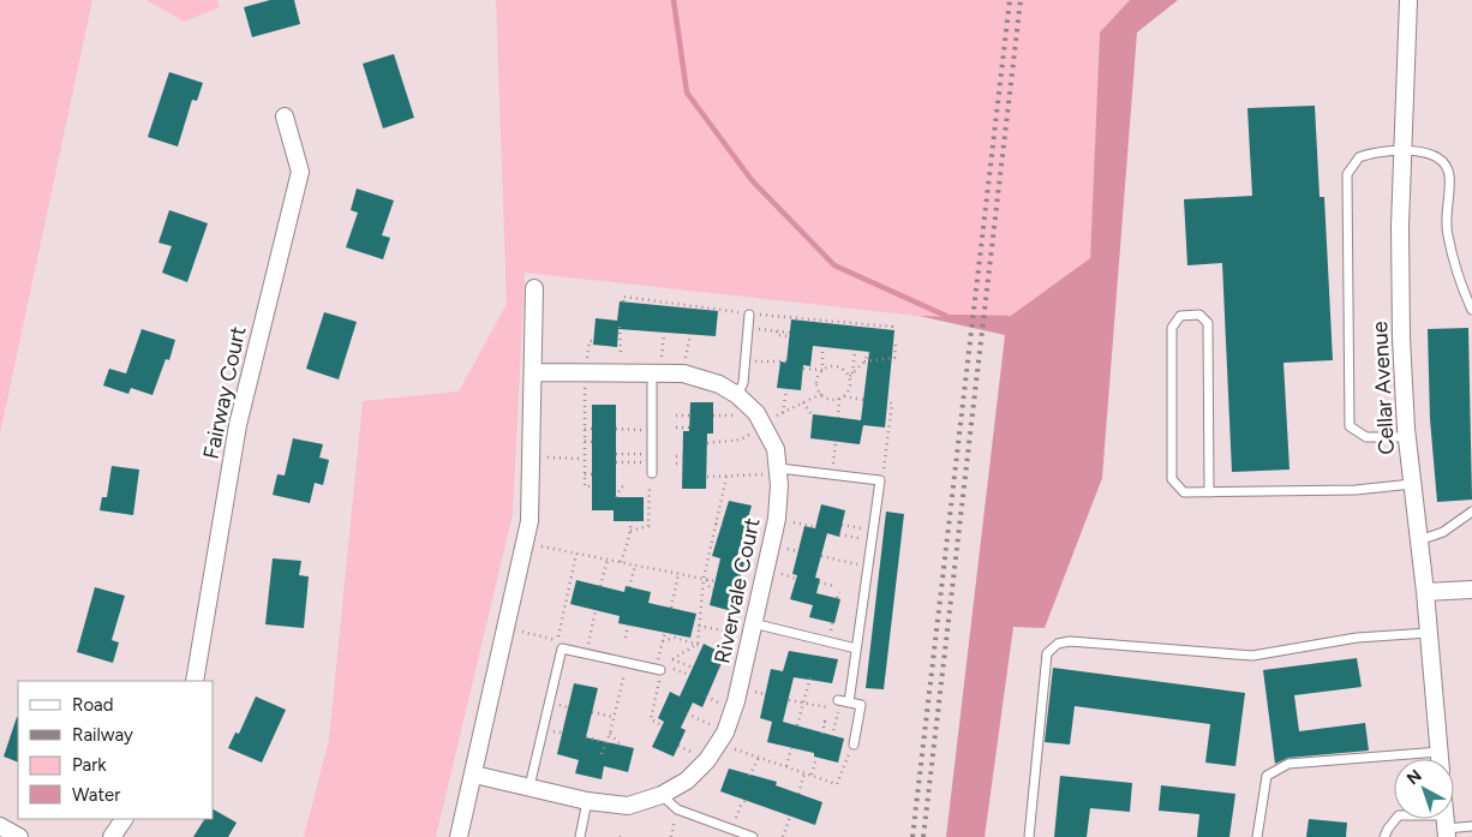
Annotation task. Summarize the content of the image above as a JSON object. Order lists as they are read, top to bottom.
{
  "streets": {
    "street": ["Cellar Avenue", "Fairway Court", "Rivervale Court"]
  },
  "legend": [
    "Road",
    "Railway",
    "Park",
    "Water"
  ],
  "north": "top left"
}
